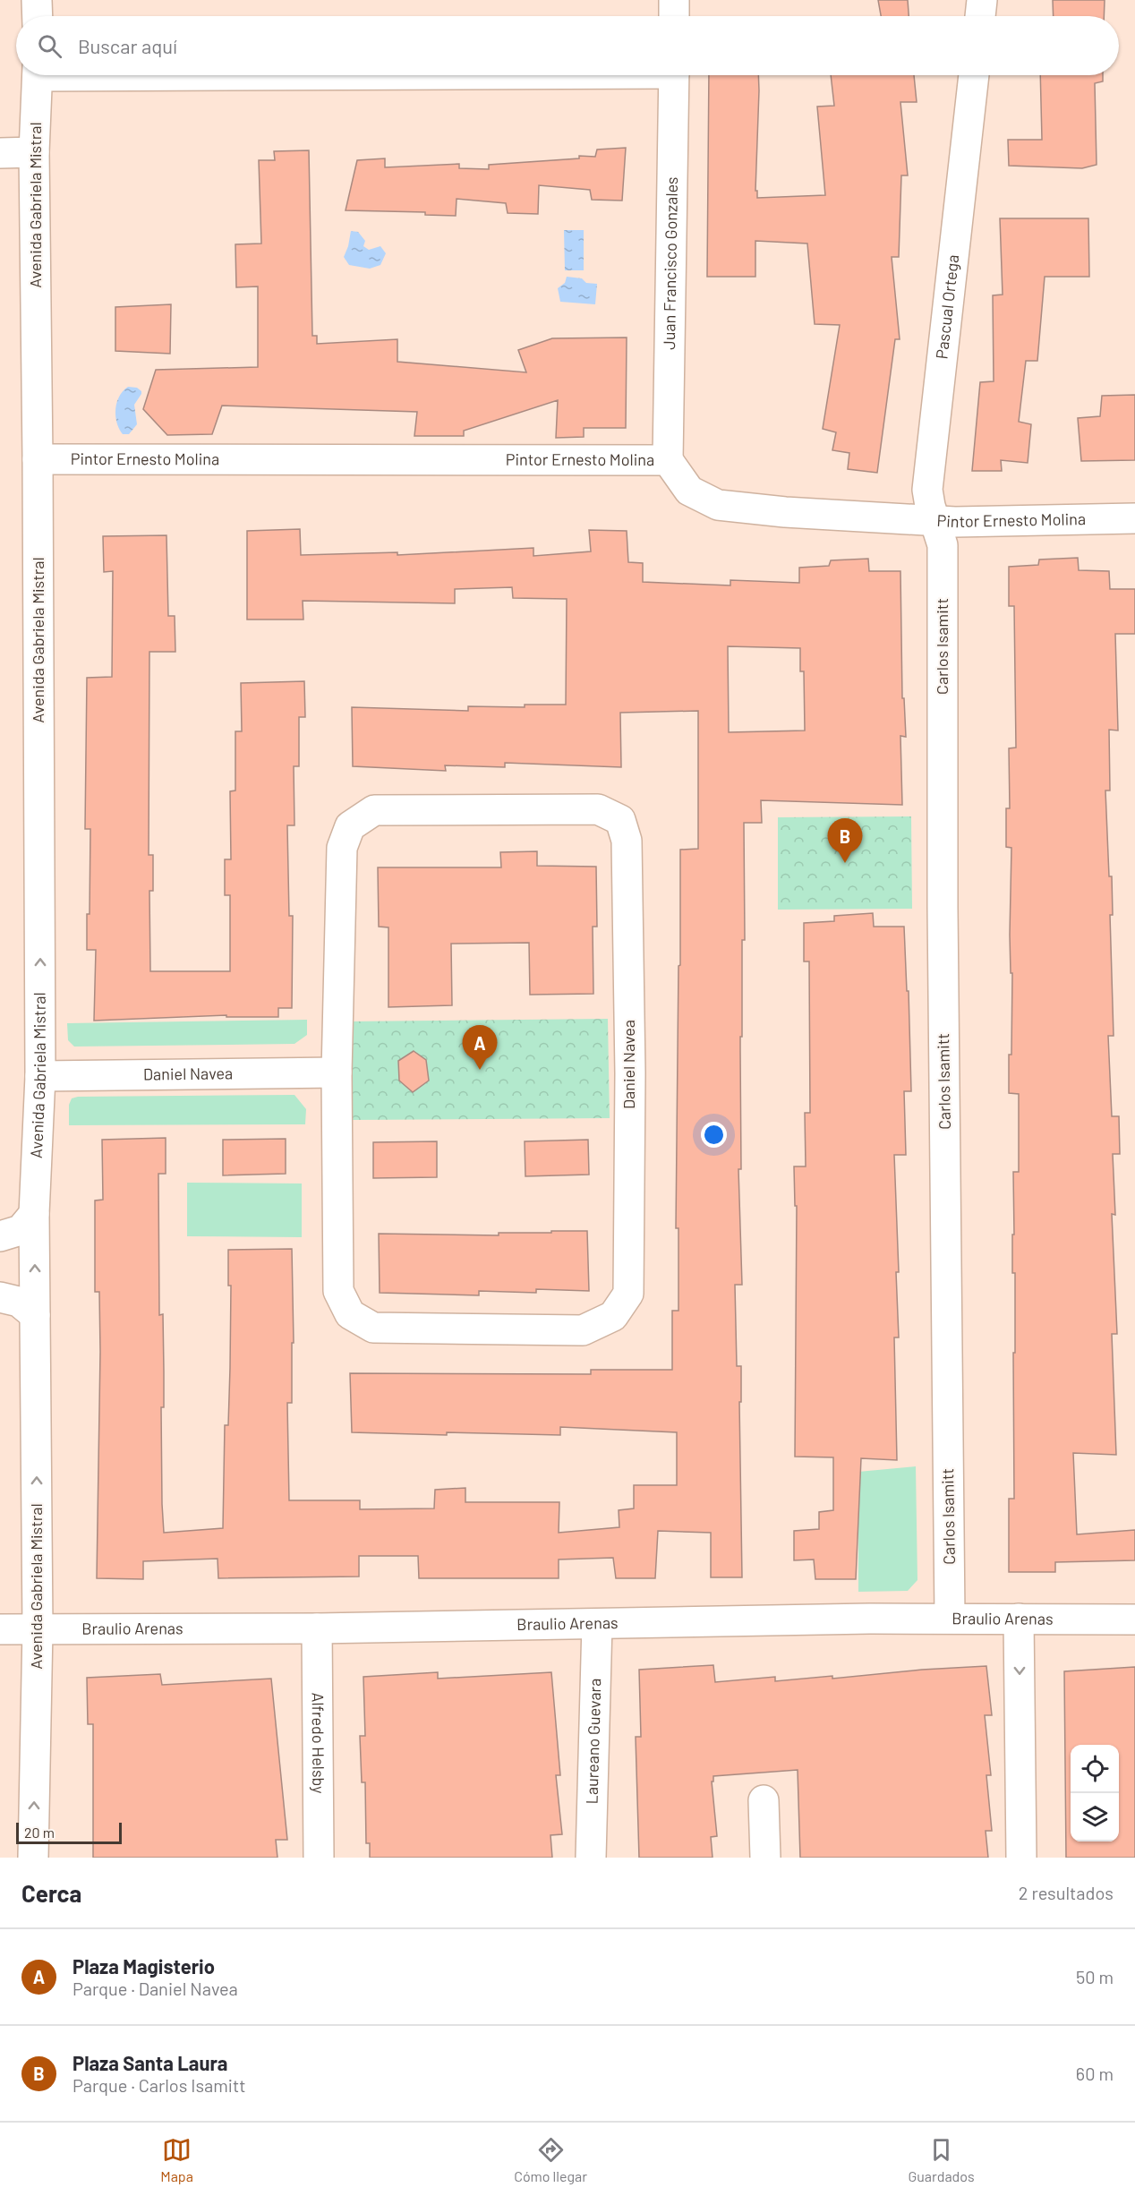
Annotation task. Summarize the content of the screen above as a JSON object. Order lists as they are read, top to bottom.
{
  "streets": {
    "street": [
      "Avenida Gabriela Mistral",
      "Juan Francisco Gonzales",
      "Pascual Ortega",
      "Pintor Ernesto Molina",
      "Carlos Isamitt",
      "Daniel Navea",
      "Braulio Arenas",
      "Laureano Guevara",
      "Alfredo Helsby"
    ]
  },
  "crossings": [
    ["Avenida Gabriela Mistral", "Pintor Ernesto Molina"],
    ["Avenida Gabriela Mistral", "Daniel Navea"],
    ["Avenida Gabriela Mistral", "Braulio Arenas"],
    ["Juan Francisco Gonzales", "Pintor Ernesto Molina"],
    ["Pascual Ortega", "Pintor Ernesto Molina"],
    ["Pascual Ortega", "Carlos Isamitt"],
    ["Pintor Ernesto Molina", "Carlos Isamitt"],
    ["Carlos Isamitt", "Braulio Arenas"],
    ["Braulio Arenas", "Laureano Guevara"],
    ["Braulio Arenas", "Alfredo Helsby"]
  ],
  "one_way": ["Avenida Gabriela Mistral"],
  "scale_bar": "20 m",
  "page": {
    "search": "Buscar aquí",
    "pins": ["B", "A"],
    "scale": "20 m",
    "heading": ["Cerca", "2 resultados"],
    "list": [
      {
        "mark": "A",
        "name": "Plaza Magisterio",
        "note": "Parque · Daniel Navea",
        "value": "50 m"
      },
      {
        "mark": "B",
        "name": "Plaza Santa Laura",
        "note": "Parque · Carlos Isamitt",
        "value": "60 m"
      }
    ],
    "nav": ["Mapa", "Cómo llegar", "Guardados"]
  }
}
